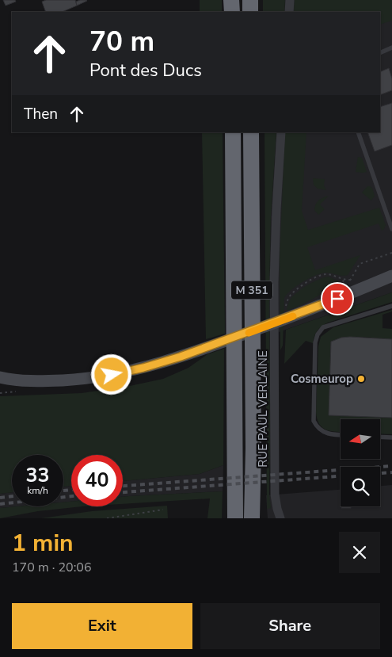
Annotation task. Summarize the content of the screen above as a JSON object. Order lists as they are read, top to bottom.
{
  "streets": {
    "highway": ["M 351"],
    "street": ["RUE PAUL VERLAINE"]
  },
  "places": ["Cosmeurop"],
  "north": "left",
  "page": {
    "turn": ["70 m", "Pont des Ducs"],
    "then": "Then",
    "speed": "33 km/h",
    "limit": "40",
    "heading": ["1 min", "170 m · 20:06"],
    "buttons": ["Exit", "Share"]
  }
}
